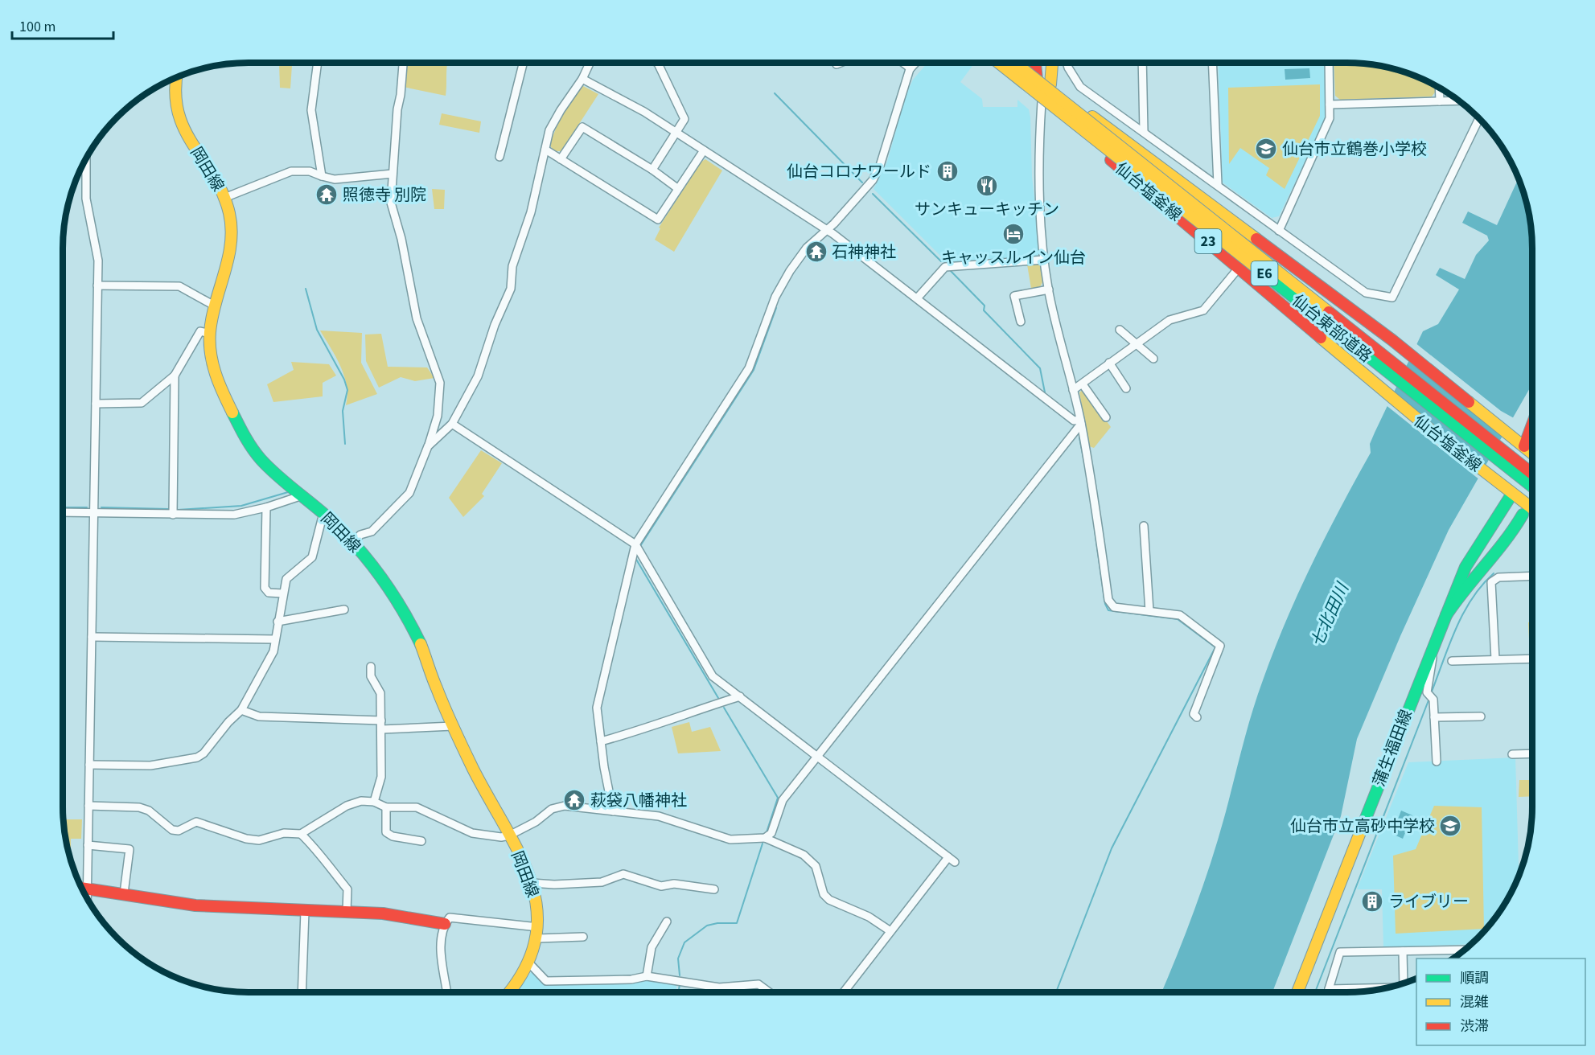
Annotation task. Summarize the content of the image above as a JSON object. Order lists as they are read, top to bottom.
{
  "streets": {
    "main road": [
      "岡田線",
      "仙台塩釜線",
      "23",
      "E6",
      "仙台東部道路",
      "蒲生福田線"
    ]
  },
  "water": ["七北田川"],
  "places": {
    "school or university": ["仙台市立鶴巻小学校", "仙台市立高砂中学校"],
    "building": ["仙台コロナワールド", "ライブリー"],
    "restaurant": ["サンキューキッチン"],
    "temple": ["照徳寺 別院", "石神神社", "萩袋八幡神社"],
    "hotel": ["キャッスルイン仙台"]
  },
  "legend": ["順調", "混雑", "渋滞"],
  "scale_bar": "100 m"
}
